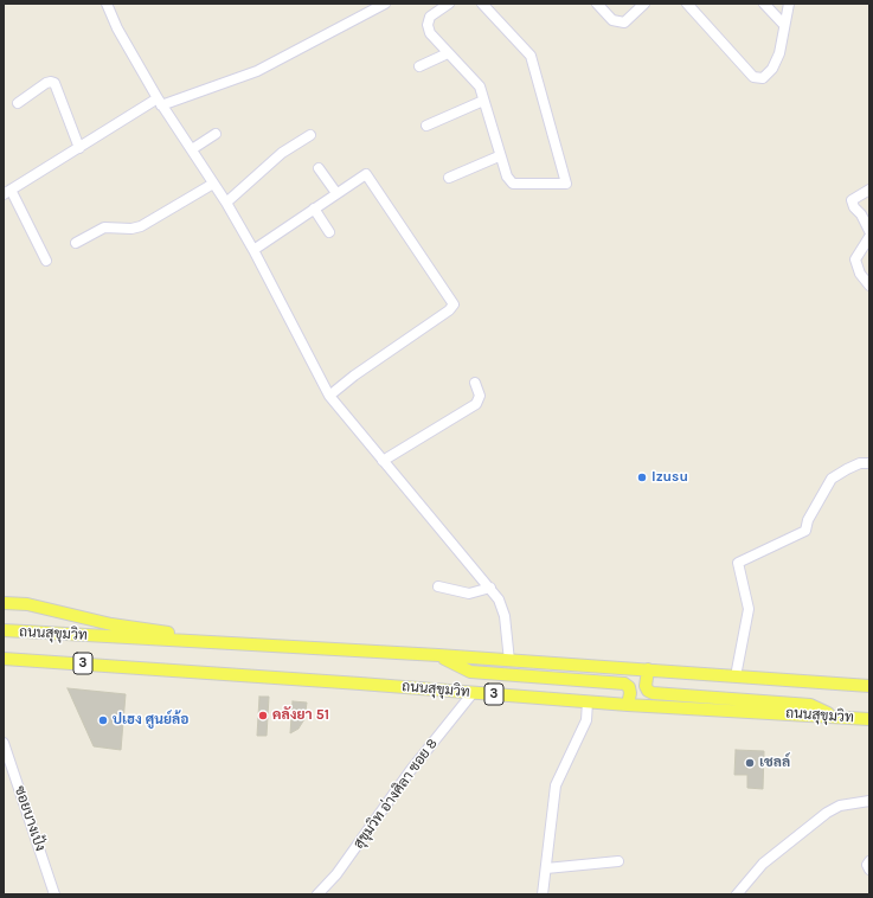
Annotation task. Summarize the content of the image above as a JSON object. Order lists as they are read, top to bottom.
{
  "streets": {
    "main road": ["ถนนสุขุมวิท", "3"],
    "street": ["สุขุมวิท อ่างศิลา ซอย 8", "ซอยบางเป้ง"]
  },
  "crossings": [
    ["ถนนสุขุมวิท", "สุขุมวิท อ่างศิลา ซอย 8"]
  ],
  "places": [
    "Izusu",
    "คลังยา 51",
    "ปเฮง ศูนย์ล้อ",
    "เชลล์"
  ]
}
